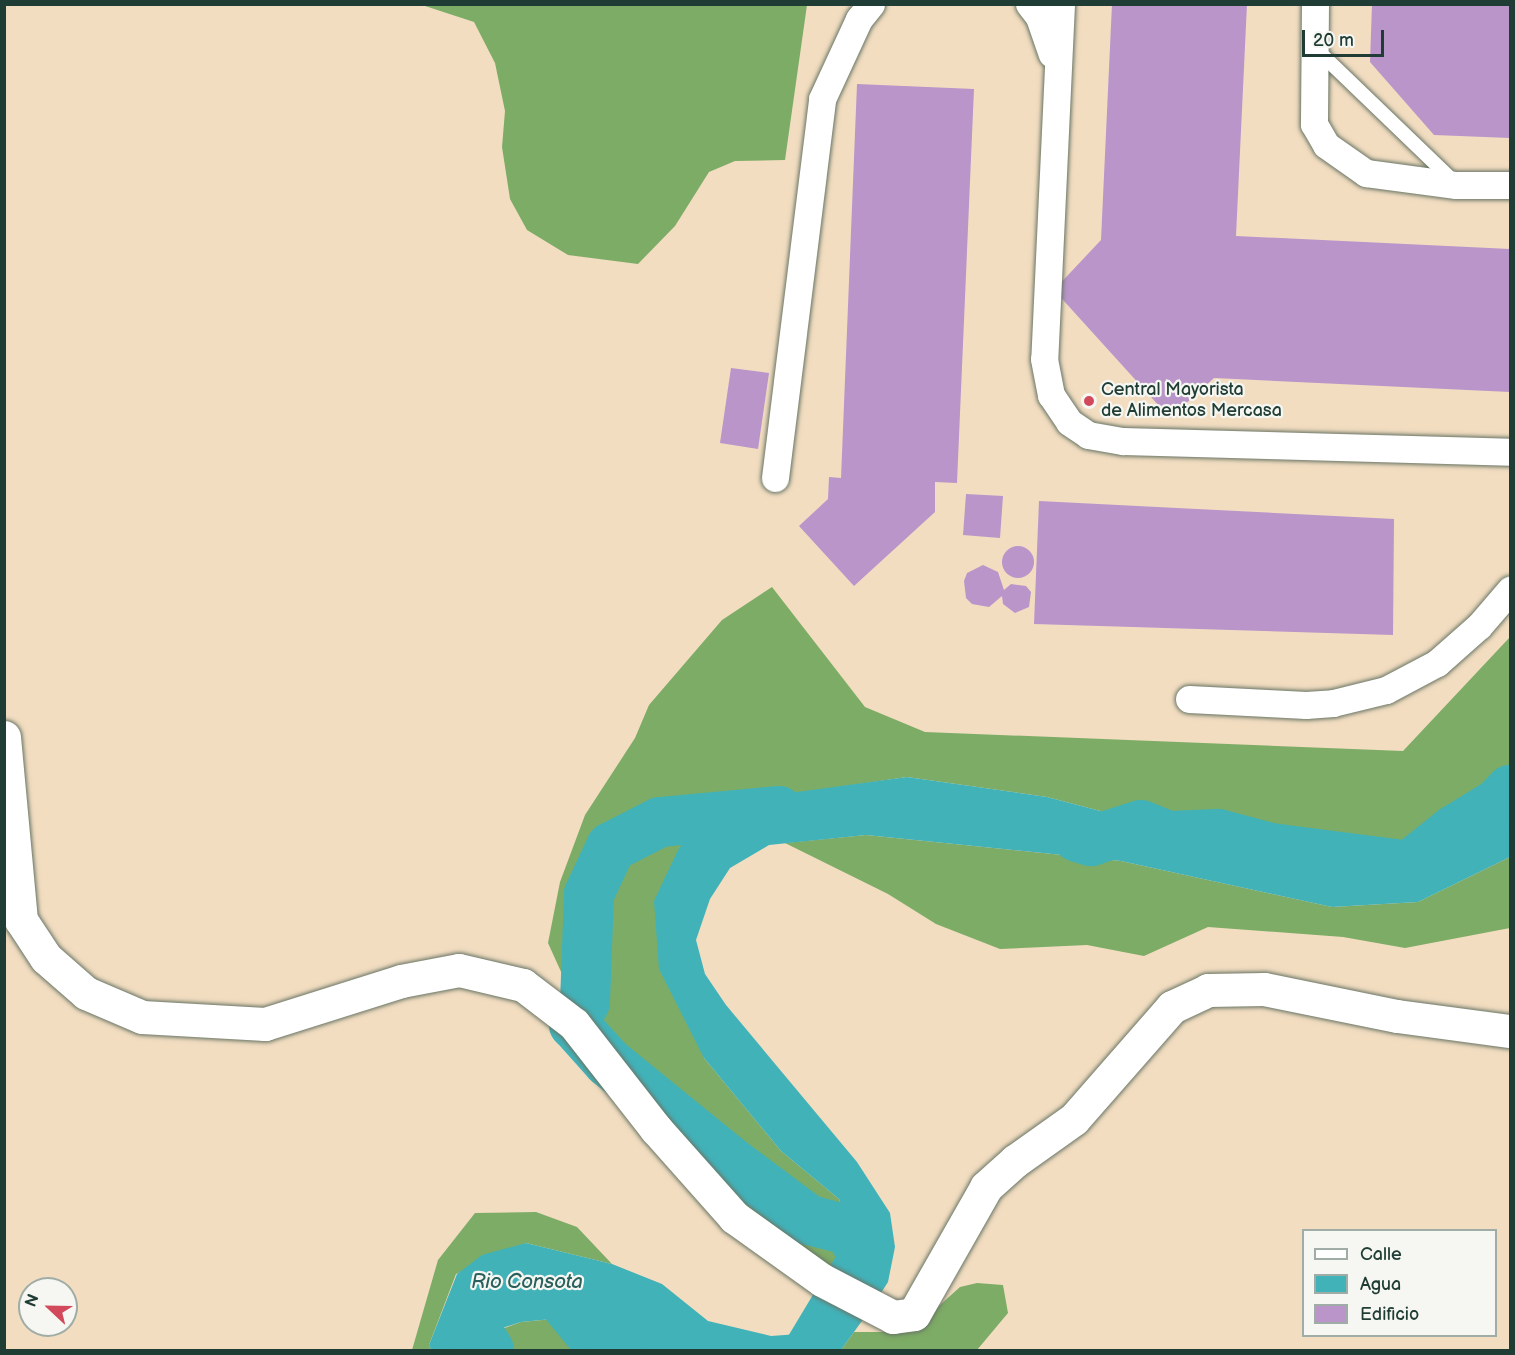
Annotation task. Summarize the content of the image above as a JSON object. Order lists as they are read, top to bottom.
{
  "water": ["Rio Consota"],
  "places": ["Central Mayorista de Alimentos Mercasa"],
  "legend": ["Calle", "Agua", "Edificio"],
  "scale_bar": "20 m",
  "north": "left"
}
